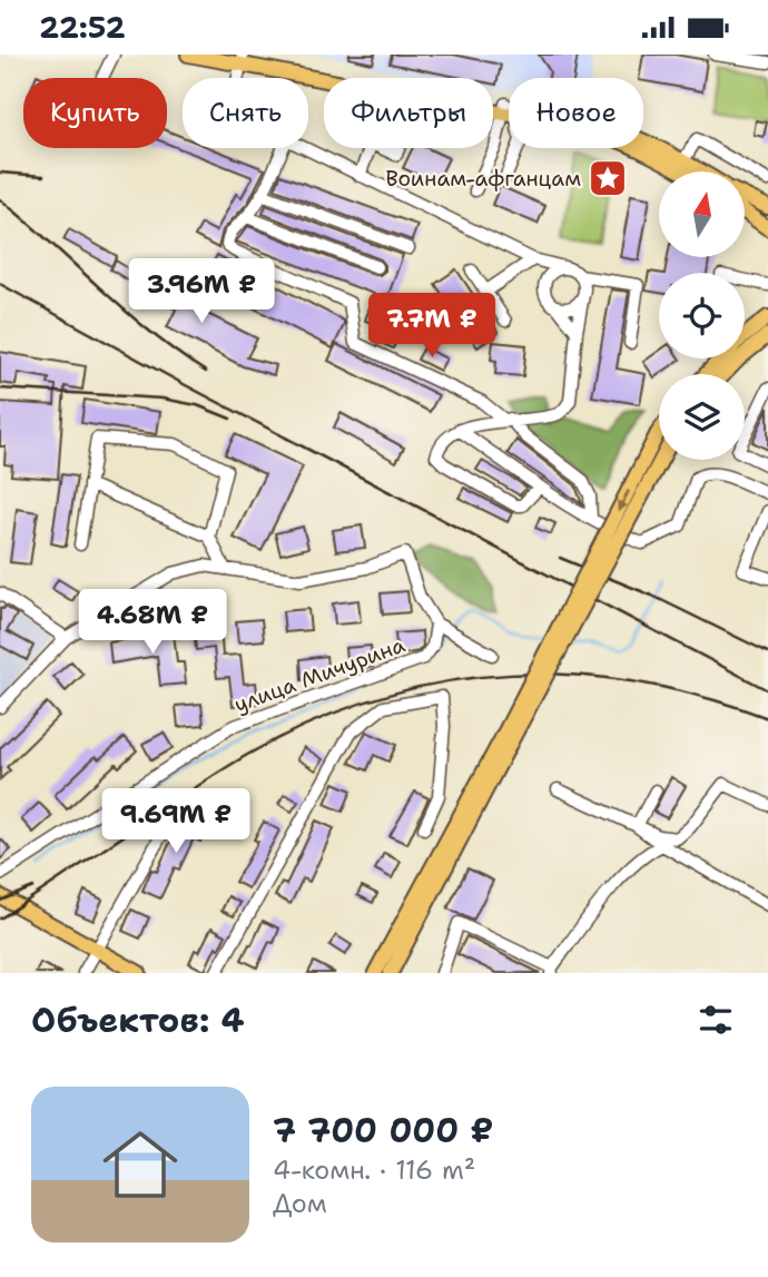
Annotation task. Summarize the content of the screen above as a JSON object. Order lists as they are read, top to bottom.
{
  "streets": {
    "street": ["улица Мичурина"]
  },
  "places": {
    "place": ["Воинам-афганцам"]
  },
  "north": "top",
  "page": {
    "status": "22:52",
    "chip": [
      "Купить",
      "Снять",
      "Фильтры",
      "Новое"
    ],
    "price": [
      "3.96M ₽",
      "7.7M ₽",
      "4.68M ₽",
      "9.69M ₽"
    ],
    "heading": "Объектов: 4",
    "list": [
      {
        "name": "7 700 000 ₽",
        "note": "4-комн. · 116 m² · Дом"
      }
    ]
  }
}
